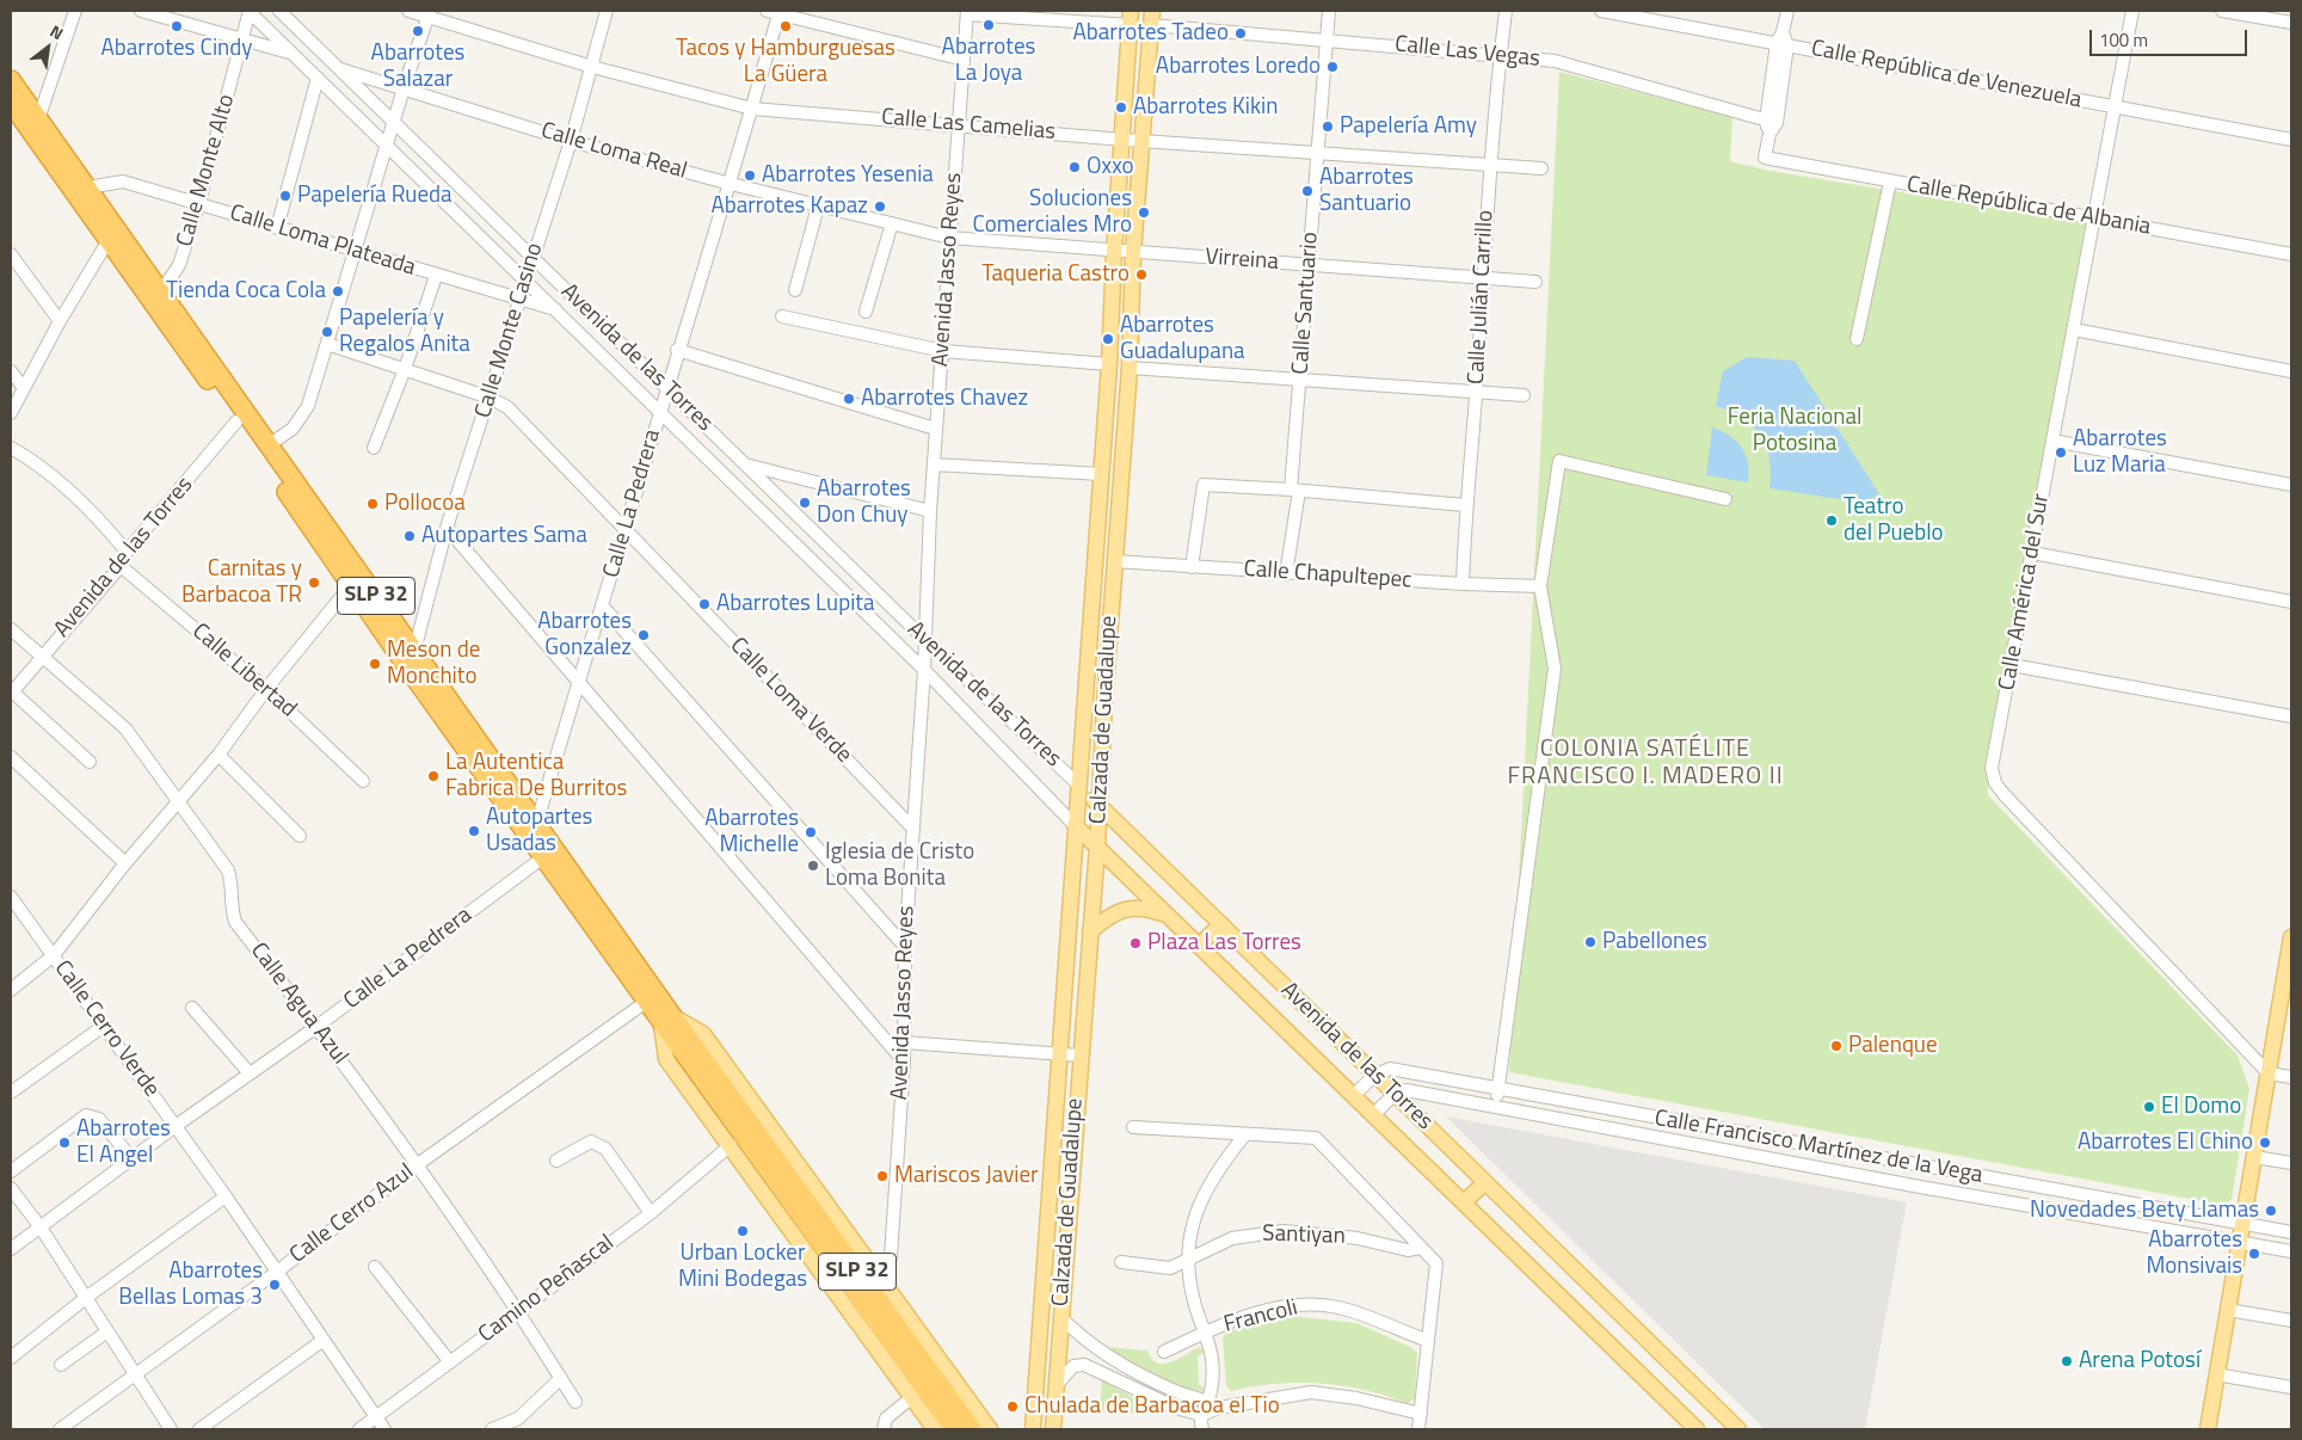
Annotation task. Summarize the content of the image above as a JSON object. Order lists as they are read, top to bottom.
{
  "streets": {
    "highway": ["SLP 32"],
    "main road": ["Avenida de las Torres", "Calzada de Guadalupe"],
    "street": [
      "Calle Las Vegas",
      "Calle República de Venezuela",
      "Calle Las Camelias",
      "Calle Loma Real",
      "Calle Monte Alto",
      "Calle República de Albania",
      "Calle Loma Plateada",
      "Virreina",
      "Avenida Jasso Reyes",
      "Calle Julián Carrillo",
      "Calle Santuario",
      "Calle Monte Casino",
      "Calle La Pedrera",
      "Calle Chapultepec",
      "Calle América del Sur",
      "Calle Libertad",
      "Calle Loma Verde",
      "Calle Agua Azul",
      "Calle Cerro Verde",
      "Calle Francisco Martínez de la Vega",
      "Calle Cerro Azul",
      "Santiyan",
      "Camino Peñascal",
      "Francoli"
    ]
  },
  "crossings": [
    ["Calle Las Vegas", "Calle República de Albania"],
    ["Calle Las Vegas", "Calle Julián Carrillo"],
    ["Calle Las Vegas", "Calle Santuario"],
    ["Calle Las Vegas", "Calzada de Guadalupe"],
    ["Calle República de Venezuela", "Calle América del Sur"],
    ["Calle Las Camelias", "Avenida Jasso Reyes"],
    ["Calle Las Camelias", "Calle Julián Carrillo"],
    ["Calle Las Camelias", "Calle Santuario"],
    ["Calle Las Camelias", "Calle Monte Casino"],
    ["Calle Las Camelias", "Calle La Pedrera"],
    ["Calle Las Camelias", "Calzada de Guadalupe"],
    ["Calle Loma Real", "Virreina"],
    ["Calle Loma Real", "Avenida Jasso Reyes"],
    ["Calle Loma Real", "Calle Monte Casino"],
    ["Calle Loma Real", "Avenida de las Torres"],
    ["Calle Loma Real", "Calle La Pedrera"],
    ["Calle Monte Alto", "Calle Loma Plateada"],
    ["Calle Monte Alto", "Avenida de las Torres"],
    ["Calle Monte Alto", "SLP 32"],
    ["Calle República de Albania", "Calle América del Sur"],
    ["Calle Loma Plateada", "Calle Monte Casino"],
    ["Calle Loma Plateada", "Avenida de las Torres"],
    ["Calle Loma Plateada", "SLP 32"],
    ["Virreina", "Avenida Jasso Reyes"],
    ["Virreina", "Calle Julián Carrillo"],
    ["Virreina", "Calle Santuario"],
    ["Virreina", "Calzada de Guadalupe"],
    ["Avenida Jasso Reyes", "Avenida de las Torres"],
    ["Avenida Jasso Reyes", "Calle Loma Verde"],
    ["Calle Julián Carrillo", "Calle Chapultepec"],
    ["Calle Santuario", "Calle Chapultepec"],
    ["Calle Monte Casino", "Avenida de las Torres"],
    ["Calle Monte Casino", "SLP 32"],
    ["Calle Monte Casino", "Calle Loma Verde"],
    ["Avenida de las Torres", "Calle La Pedrera"],
    ["Avenida de las Torres", "SLP 32"],
    ["Avenida de las Torres", "Calle Libertad"],
    ["Avenida de las Torres", "Calzada de Guadalupe"],
    ["Avenida de las Torres", "Calle Agua Azul"],
    ["Avenida de las Torres", "Calle Francisco Martínez de la Vega"],
    ["Calle La Pedrera", "SLP 32"],
    ["Calle La Pedrera", "Calle Loma Verde"],
    ["Calle La Pedrera", "Calle Agua Azul"],
    ["Calle La Pedrera", "Calle Cerro Verde"],
    ["Calle Chapultepec", "Calzada de Guadalupe"],
    ["SLP 32", "Calle Cerro Azul"],
    ["Calle Agua Azul", "Calle Cerro Azul"],
    ["Calle Agua Azul", "Camino Peñascal"],
    ["Calle Cerro Verde", "Calle Cerro Azul"],
    ["Calle Cerro Verde", "Camino Peñascal"]
  ],
  "districts": ["COLONIA SATÉLITE FRANCISCO I. MADERO II"],
  "parks": ["Feria Nacional Potosina"],
  "places": [
    "Abarrotes La Joya",
    "Abarrotes Cindy",
    "Tacos y Hamburguesas La Güera",
    "Abarrotes Salazar",
    "Abarrotes Tadeo",
    "Abarrotes Loredo",
    "Abarrotes Kikin",
    "Papelería Amy",
    "Oxxo",
    "Abarrotes Yesenia",
    "Abarrotes Santuario",
    "Papelería Rueda",
    "Abarrotes Kapaz",
    "Soluciones Comerciales Mro",
    "Taqueria Castro",
    "Tienda Coca Cola",
    "Papelería y Regalos Anita",
    "Abarrotes Guadalupana",
    "Abarrotes Chavez",
    "Abarrotes Luz Maria",
    "Abarrotes Don Chuy",
    "Pollocoa",
    "Teatro del Pueblo",
    "Autopartes Sama",
    "Carnitas y Barbacoa TR",
    "Abarrotes Lupita",
    "Abarrotes Gonzalez",
    "Meson de Monchito",
    "La Autentica Fabrica De Burritos",
    "Autopartes Usadas",
    "Abarrotes Michelle",
    "Iglesia de Cristo Loma Bonita",
    "Pabellones",
    "Plaza Las Torres",
    "Palenque",
    "El Domo",
    "Abarrotes El Angel",
    "Abarrotes El Chino",
    "Mariscos Javier",
    "Novedades Bety Llamas",
    "Urban Locker Mini Bodegas",
    "Abarrotes Monsivais",
    "Abarrotes Bellas Lomas 3",
    "Arena Potosí",
    "Chulada de Barbacoa el Tio"
  ],
  "scale_bar": "100 m",
  "north": "top right"
}
